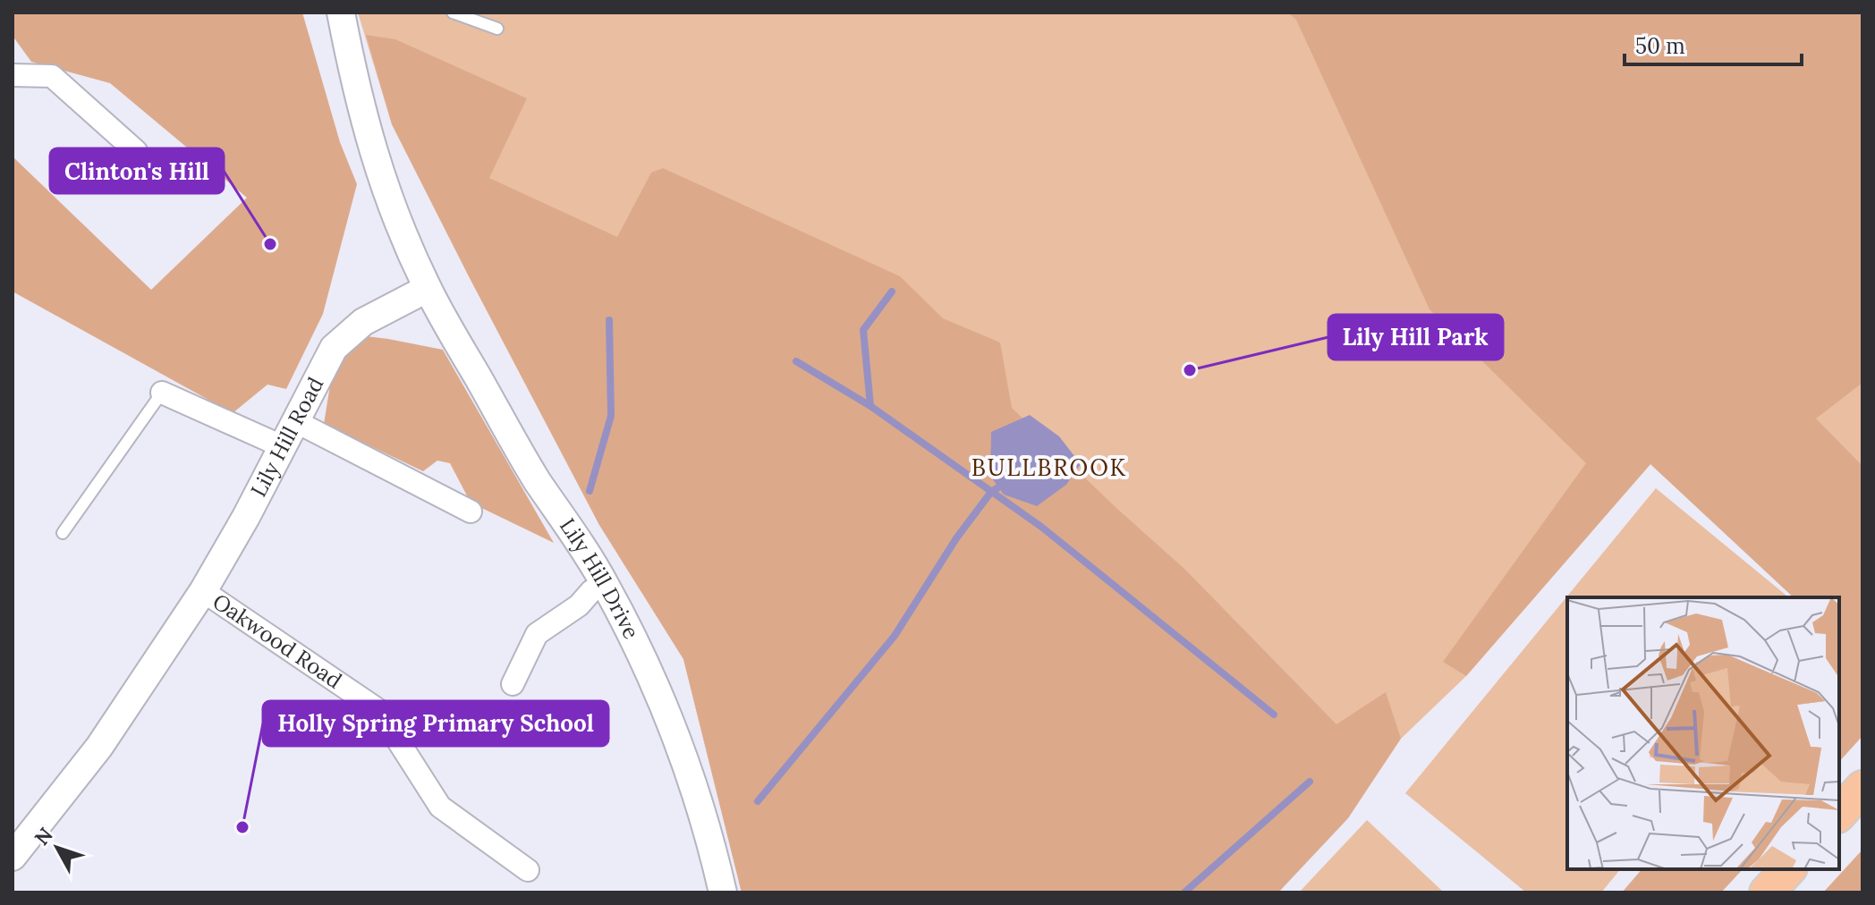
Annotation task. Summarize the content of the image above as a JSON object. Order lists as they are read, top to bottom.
{
  "streets": {
    "street": ["Lily Hill Road", "Lily Hill Drive", "Oakwood Road"]
  },
  "crossings": [
    ["Lily Hill Road", "Lily Hill Drive"],
    ["Lily Hill Road", "Oakwood Road"]
  ],
  "districts": ["BULLBROOK"],
  "places": ["Clinton's Hill", "Lily Hill Park", "Holly Spring Primary School"],
  "scale_bar": "50 m",
  "north": "top left"
}
